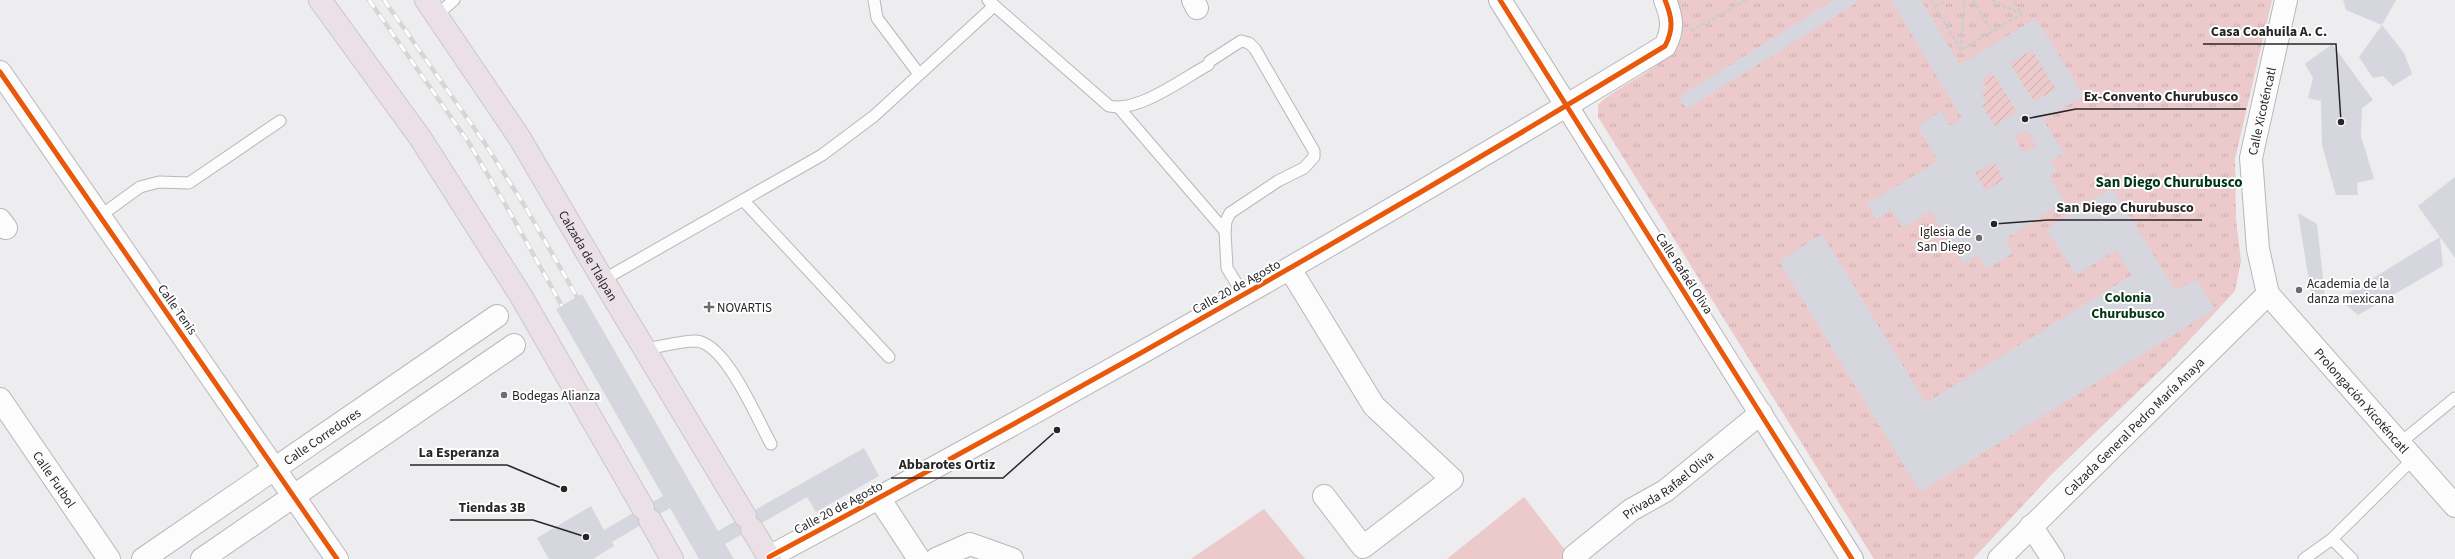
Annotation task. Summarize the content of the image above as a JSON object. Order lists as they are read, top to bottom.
{
  "streets": {
    "highway": ["Calzada de Tlalpan"],
    "street": [
      "Calle Xicoténcatl",
      "Calle Rafaél Oliva",
      "Calle 20 de Agosto",
      "Calle Tenis",
      "Prolongación Xicoténcatl",
      "Calzada General Pedro María Anaya",
      "Calle Corredores",
      "Calle Futbol",
      "Privada Rafael Oliva"
    ]
  },
  "crossings": [
    ["Calle Xicoténcatl", "Prolongación Xicoténcatl"],
    ["Calle Xicoténcatl", "Calzada General Pedro María Anaya"],
    ["Calzada de Tlalpan", "Calle 20 de Agosto"],
    ["Calle Rafaél Oliva", "Calle 20 de Agosto"],
    ["Calle Rafaél Oliva", "Privada Rafael Oliva"],
    ["Calle Tenis", "Calle Corredores"],
    ["Prolongación Xicoténcatl", "Calzada General Pedro María Anaya"]
  ],
  "districts": ["San Diego Churubusco", "Colonia Churubusco"],
  "places": {
    "other": [
      "Ex-Convento Churubusco",
      "Casa Coahuila A. C.",
      "San Diego Churubusco",
      "Iglesia de San Diego",
      "Academia de la danza mexicana",
      "Bodegas Alianza",
      "Abbarotes Ortiz",
      "La Esperanza",
      "Tiendas 3B"
    ],
    "health": ["NOVARTIS"]
  }
}
